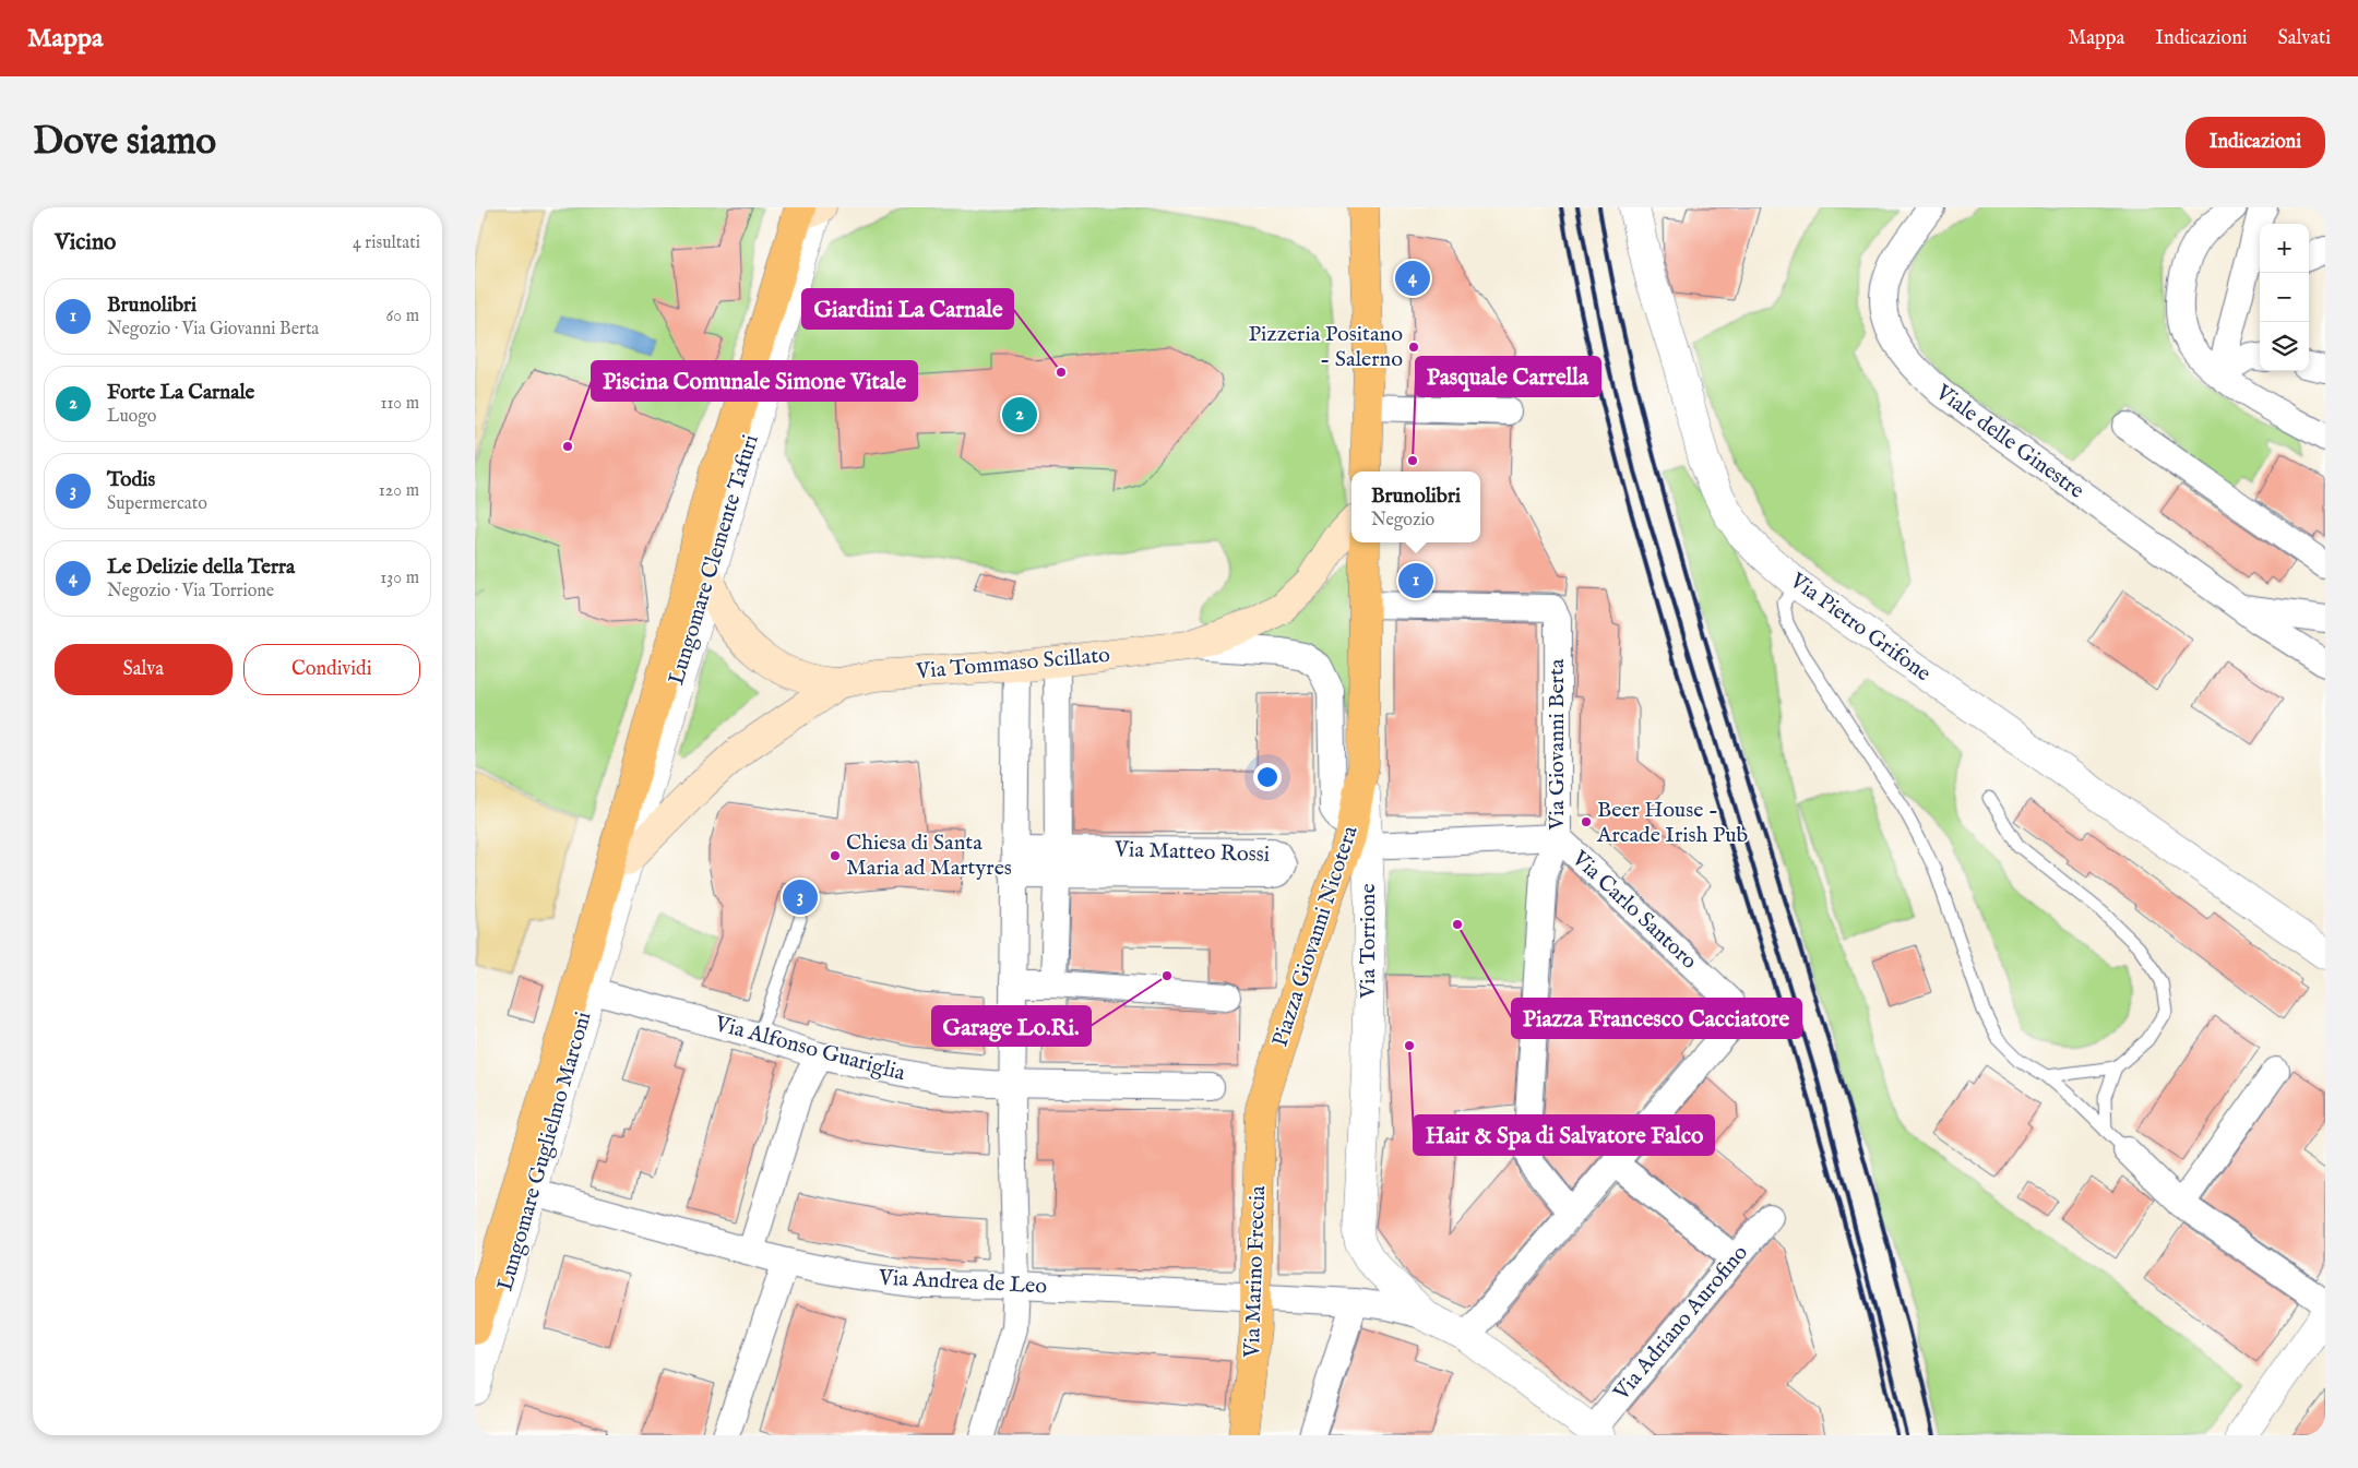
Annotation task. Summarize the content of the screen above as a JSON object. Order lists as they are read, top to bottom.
{
  "streets": {
    "main road": [
      "Lungomare Clemente Tafuri",
      "Via Tommaso Scillato",
      "Piazza Giovanni Nicotera",
      "Lungomare Guglielmo Marconi",
      "Via Marino Freccia"
    ],
    "street": [
      "Viale delle Ginestre",
      "Via Pietro Grifone",
      "Via Giovanni Berta",
      "Via Matteo Rossi",
      "Via Carlo Santoro",
      "Via Torrione",
      "Via Alfonso Guariglia",
      "Via Andrea de Leo",
      "Via Adriano Aurofino"
    ]
  },
  "crossings": [
    ["Lungomare Clemente Tafuri", "Via Tommaso Scillato"],
    ["Lungomare Clemente Tafuri", "Lungomare Guglielmo Marconi"],
    ["Via Tommaso Scillato", "Via Carlo Santoro"],
    ["Via Tommaso Scillato", "Piazza Giovanni Nicotera"],
    ["Via Tommaso Scillato", "Via Torrione"],
    ["Via Giovanni Berta", "Via Carlo Santoro"],
    ["Via Giovanni Berta", "Piazza Giovanni Nicotera"],
    ["Via Carlo Santoro", "Piazza Giovanni Nicotera"],
    ["Via Carlo Santoro", "Via Torrione"],
    ["Piazza Giovanni Nicotera", "Via Torrione"],
    ["Piazza Giovanni Nicotera", "Via Marino Freccia"],
    ["Via Torrione", "Via Andrea de Leo"],
    ["Via Torrione", "Via Adriano Aurofino"],
    ["Via Alfonso Guariglia", "Lungomare Guglielmo Marconi"],
    ["Lungomare Guglielmo Marconi", "Via Andrea de Leo"],
    ["Via Marino Freccia", "Via Andrea de Leo"]
  ],
  "places": [
    "Pizzeria Positano - Salerno",
    "Giardini La Carnale",
    "Piscina Comunale Simone Vitale",
    "Pasquale Carrella",
    "Beer House - Arcade Irish Pub",
    "Chiesa di Santa Maria ad Martyres",
    "Piazza Francesco Cacciatore",
    "Garage Lo.Ri.",
    "Hair & Spa di Salvatore Falco"
  ],
  "page": {
    "header": "Mappa",
    "nav": ["Mappa", "Indicazioni", "Salvati"],
    "buttons": [
      "Indicazioni",
      ["Salva", "Condividi"]
    ],
    "title": "Dove siamo",
    "heading": ["Vicino", "4 risultati"],
    "map_buttons": ["+", "−"],
    "pins": [
      "4",
      "2",
      "1",
      "3"
    ],
    "list": [
      {
        "mark": "1",
        "name": "Brunolibri",
        "note": "Negozio · Via Giovanni Berta",
        "value": "60 m"
      },
      {
        "mark": "2",
        "name": "Forte La Carnale",
        "note": "Luogo",
        "value": "110 m"
      },
      {
        "mark": "3",
        "name": "Todis",
        "note": "Supermercato",
        "value": "120 m"
      },
      {
        "mark": "4",
        "name": "Le Delizie della Terra",
        "note": "Negozio · Via Torrione",
        "value": "130 m"
      }
    ],
    "popup": ["Brunolibri", "Negozio"]
  }
}
